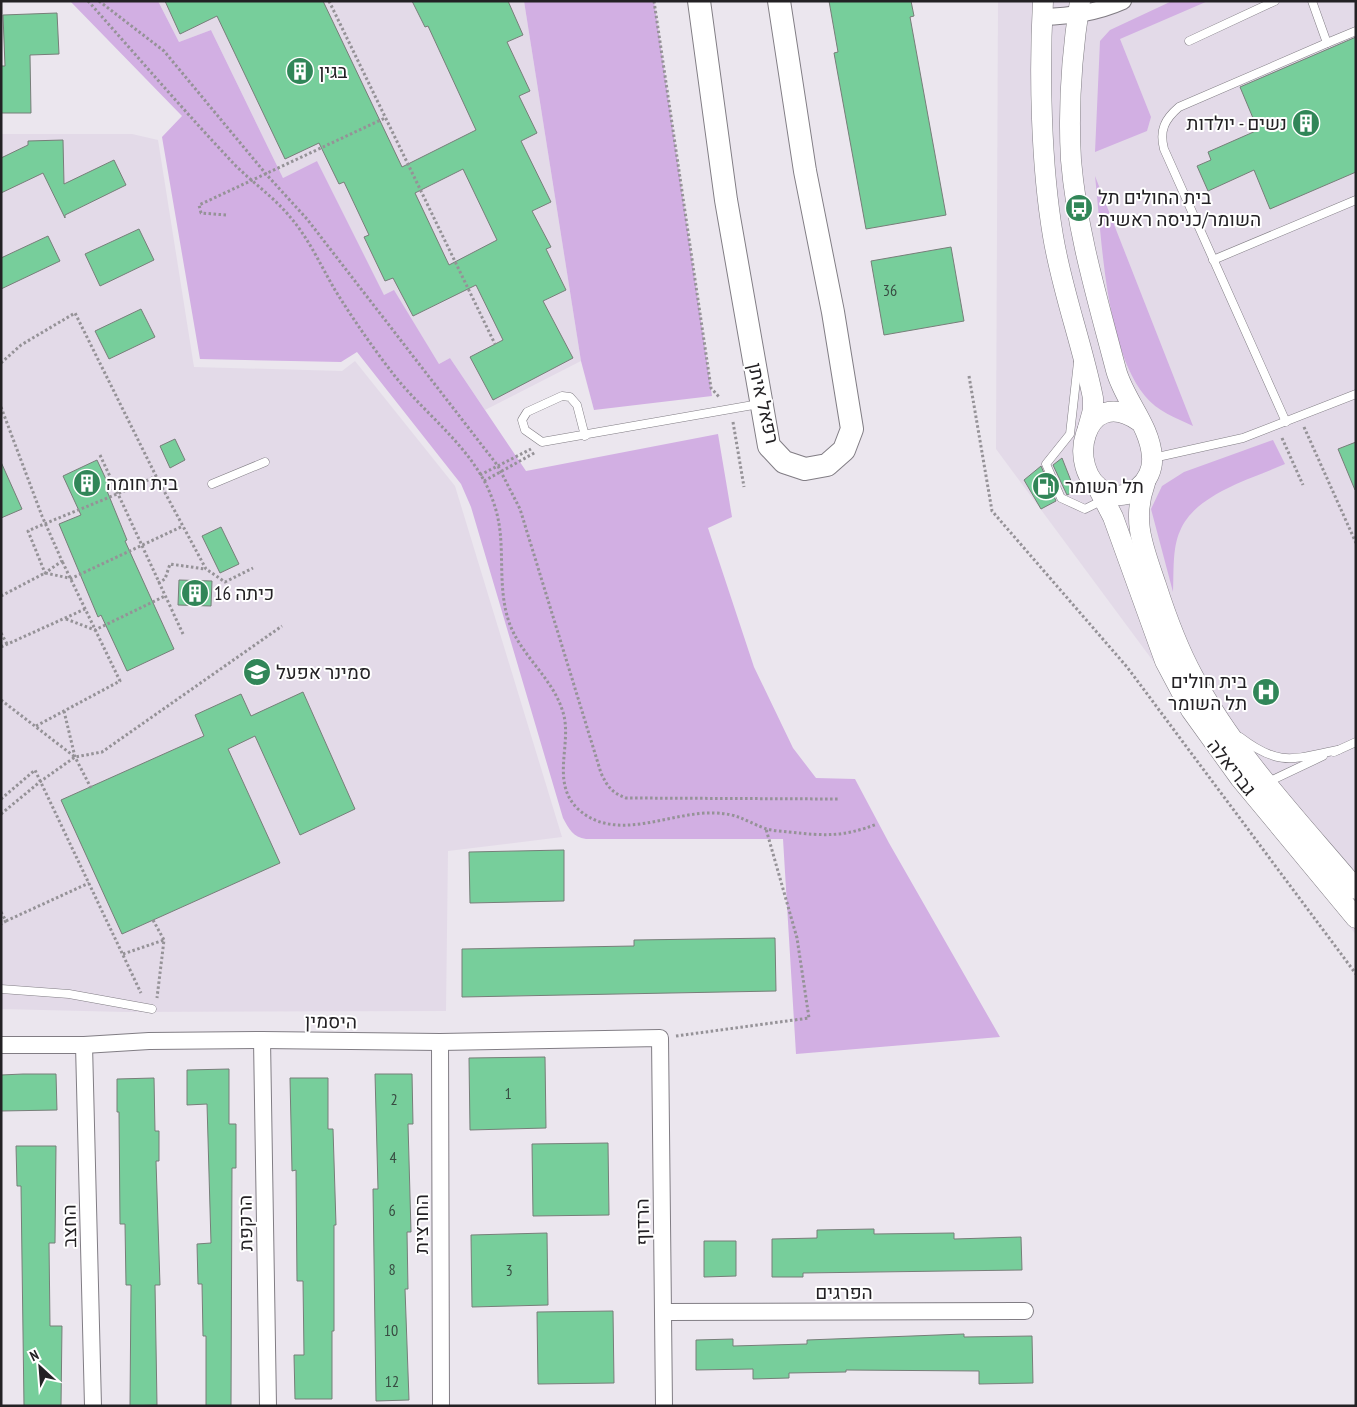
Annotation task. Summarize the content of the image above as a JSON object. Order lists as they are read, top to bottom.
{
  "streets": {
    "main road": ["רפאל איתן"],
    "street": [
      "גבריאלה",
      "היסמין",
      "הרדוף",
      "הרקפת",
      "החרצית",
      "החצב",
      "הפרגים"
    ]
  },
  "crossings": [
    ["היסמין", "הרדוף"],
    ["היסמין", "הרקפת"],
    ["היסמין", "החרצית"],
    ["היסמין", "החצב"],
    ["הרדוף", "הפרגים"]
  ],
  "places": {
    "building": [
      "בגין",
      "נשים - יולדות",
      "בית חומה",
      "כיתה 16"
    ],
    "bus stop": ["בית החולים תל השומר/כניסה ראשית"],
    "fuel station": ["תל השומר"],
    "school or university": ["סמינר אפעל"],
    "hospital": ["בית חולים תל השומר"]
  },
  "house_numbers": [
    "36",
    "1",
    "2",
    "4",
    "6",
    "8",
    "3",
    "10",
    "12"
  ],
  "north": "top left"
}
